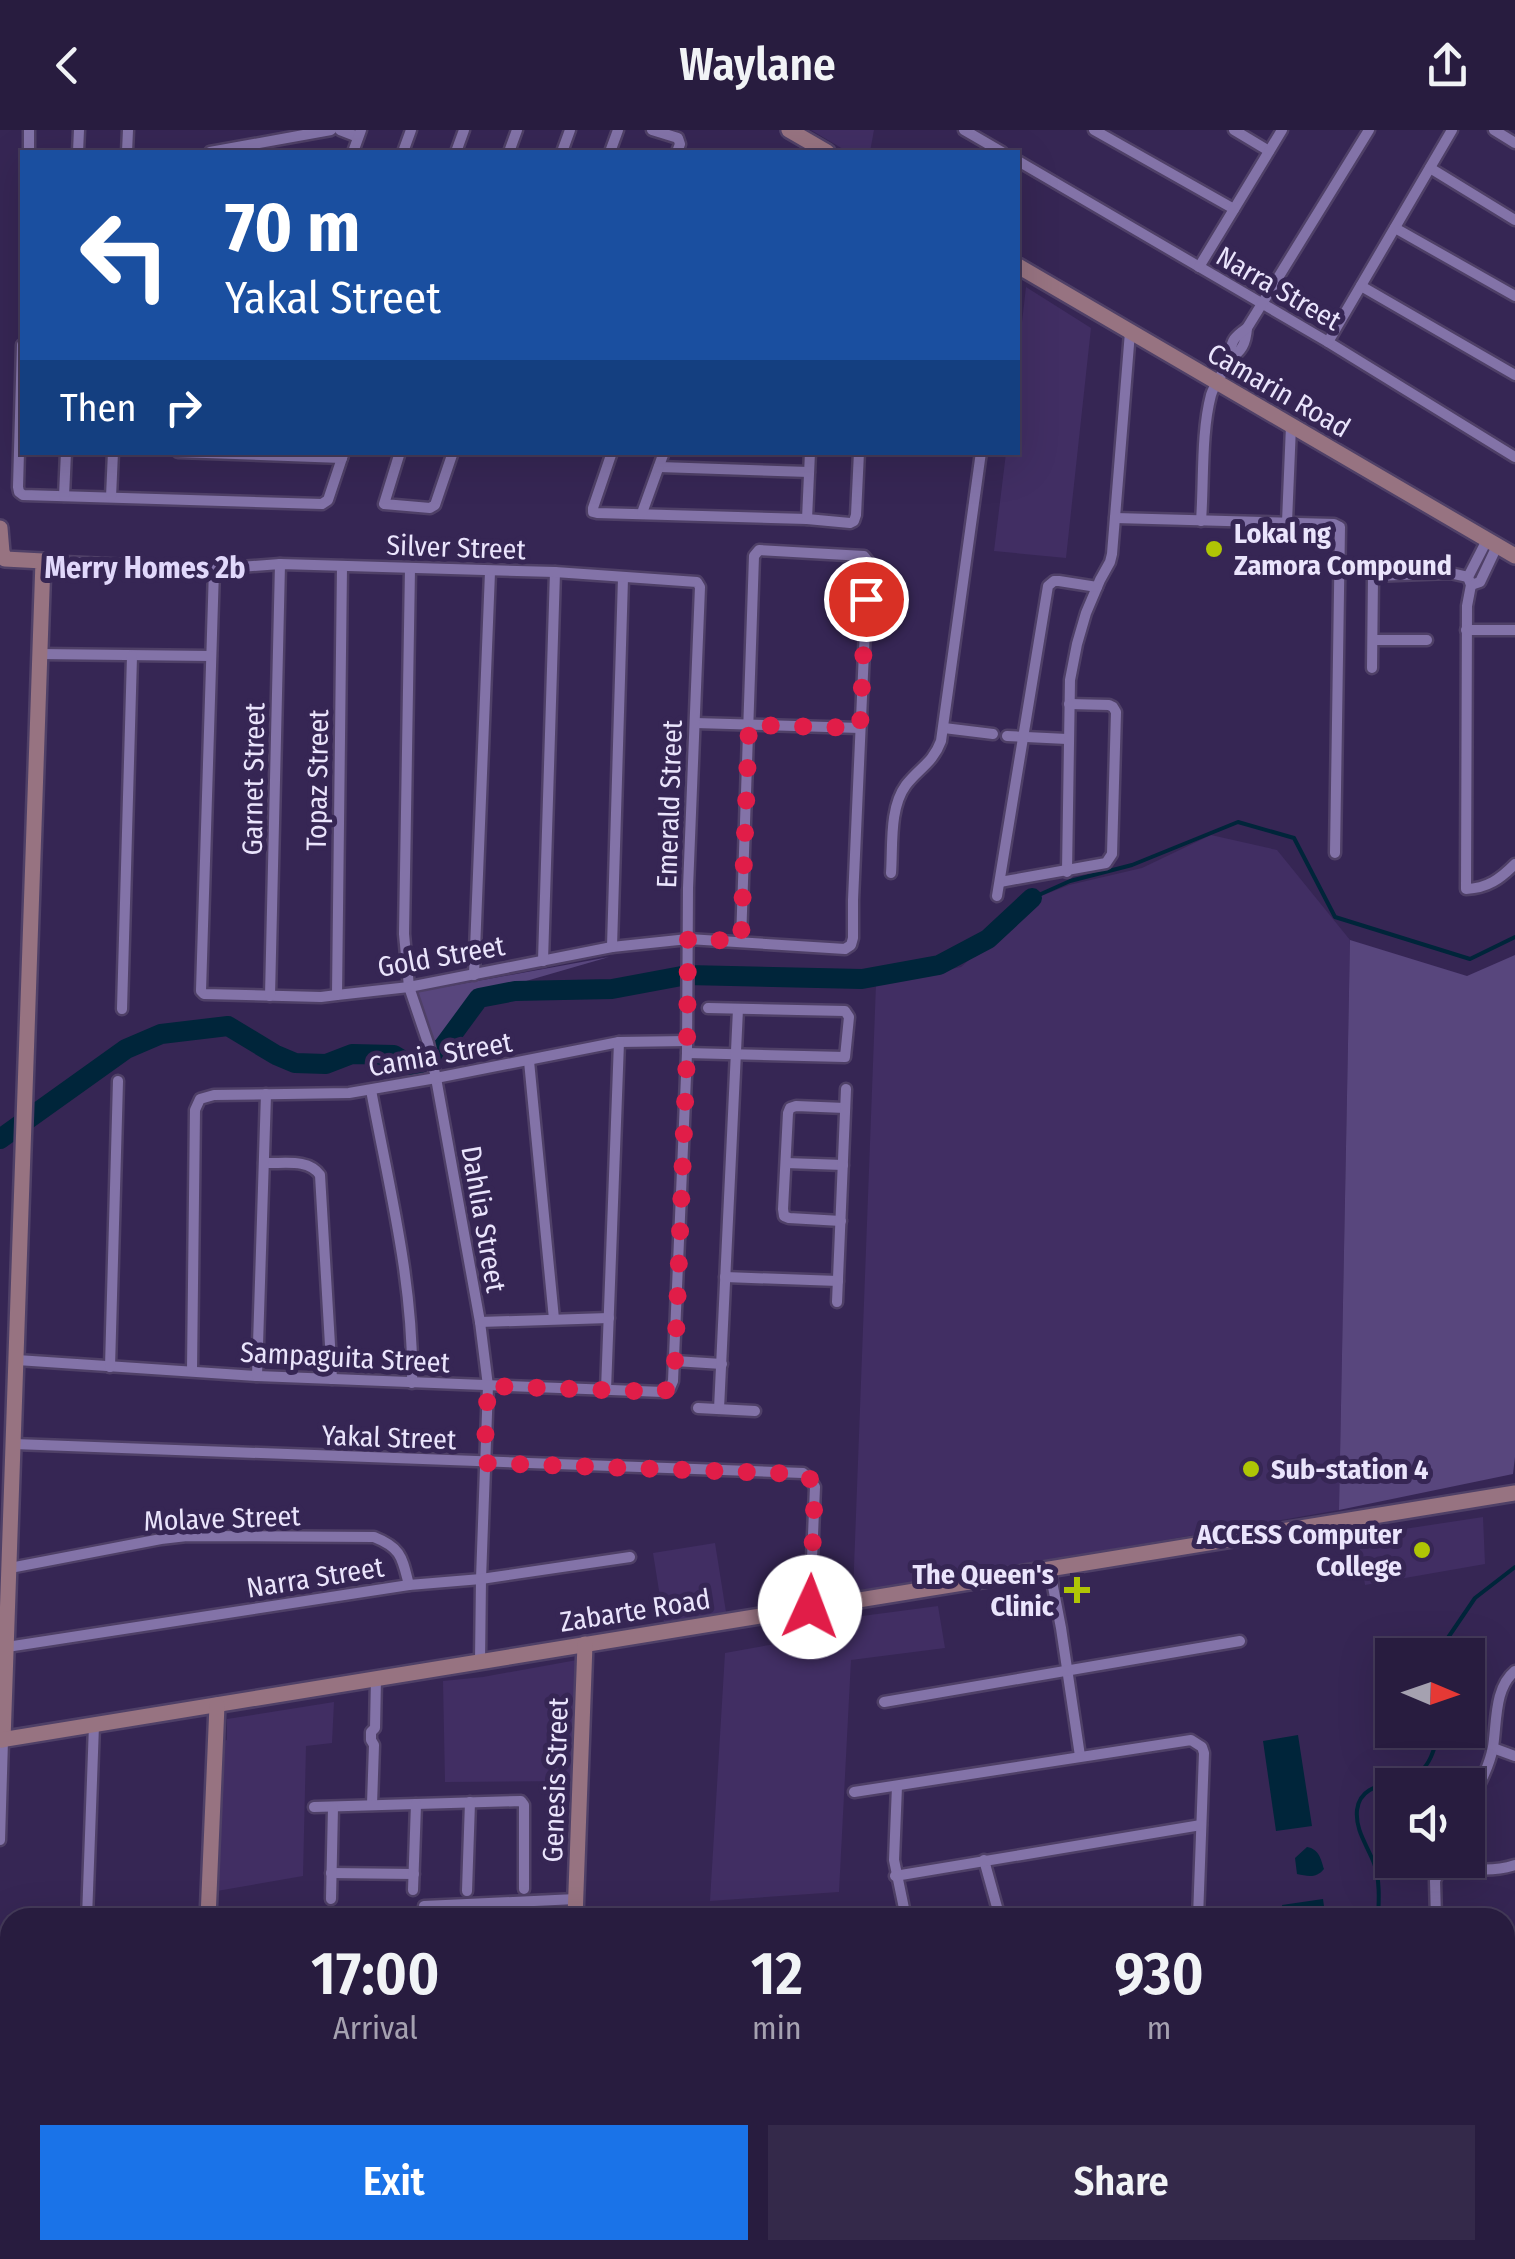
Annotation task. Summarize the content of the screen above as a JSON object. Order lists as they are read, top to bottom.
{
  "streets": {
    "main road": ["Camarin Road", "Zabarte Road", "Genesis Street"],
    "street": [
      "Narra Street",
      "Silver Street",
      "Garnet Street",
      "Topaz Street",
      "Emerald Street",
      "Gold Street",
      "Camia Street",
      "Dahlia Street",
      "Sampaguita Street",
      "Yakal Street",
      "Molave Street"
    ]
  },
  "crossings": [
    ["Narra Street", "Dahlia Street"],
    ["Narra Street", "Molave Street"],
    ["Silver Street", "Garnet Street"],
    ["Silver Street", "Topaz Street"],
    ["Silver Street", "Emerald Street"],
    ["Silver Street", "Dahlia Street"],
    ["Garnet Street", "Gold Street"],
    ["Topaz Street", "Gold Street"],
    ["Emerald Street", "Gold Street"],
    ["Emerald Street", "Camia Street"],
    ["Emerald Street", "Sampaguita Street"],
    ["Gold Street", "Dahlia Street"],
    ["Camia Street", "Dahlia Street"],
    ["Camia Street", "Sampaguita Street"],
    ["Dahlia Street", "Sampaguita Street"],
    ["Dahlia Street", "Yakal Street"],
    ["Dahlia Street", "Zabarte Road"],
    ["Yakal Street", "Zabarte Road"],
    ["Zabarte Road", "Genesis Street"]
  ],
  "districts": ["Merry Homes 2b"],
  "places": {
    "other": ["Lokal ng Zamora Compound", "Sub-station 4", "ACCESS Computer College"],
    "health": ["The Queen's Clinic"]
  },
  "north": "right",
  "page": {
    "header": "Waylane",
    "turn": ["70 m", "Yakal Street"],
    "then": "Then",
    "eta": [
      "17:00",
      "Arrival",
      "12",
      "min",
      "930",
      "m"
    ],
    "buttons": ["Exit", "Share"]
  }
}
